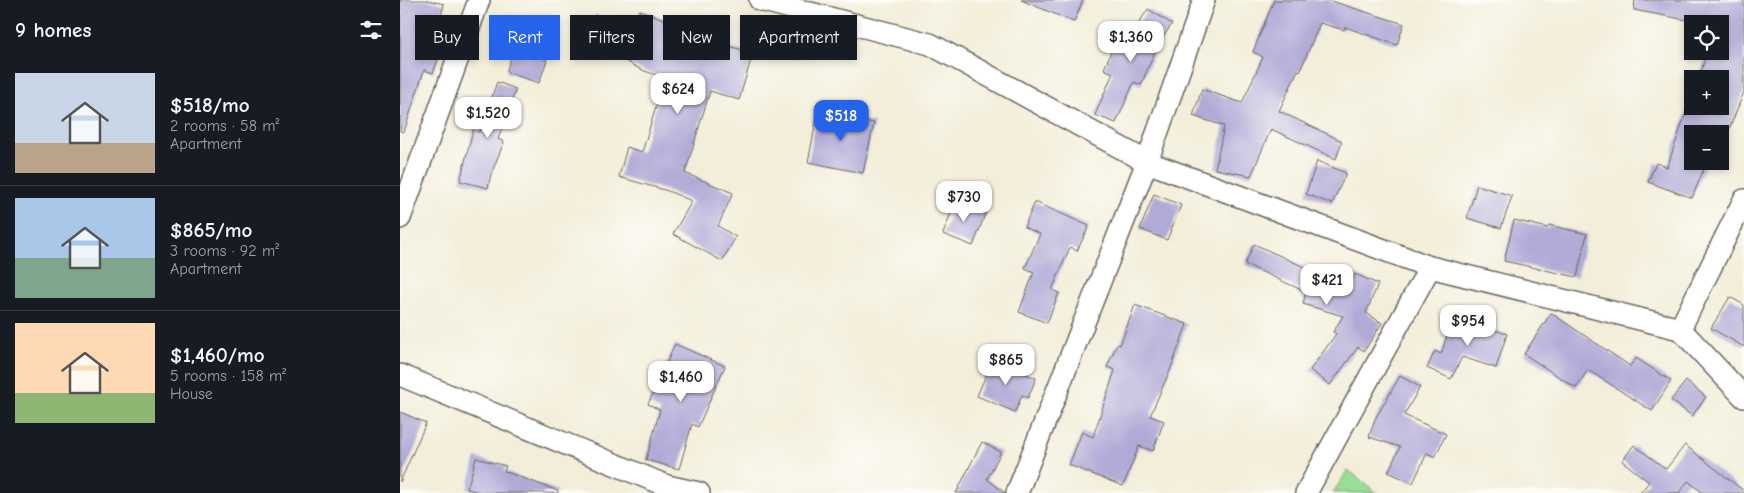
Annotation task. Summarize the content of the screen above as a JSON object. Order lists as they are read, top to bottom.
{
  "page": {
    "heading": "9 homes",
    "map_buttons": ["+", "−"],
    "chip": [
      "Buy",
      "Rent",
      "Filters",
      "New",
      "Apartment"
    ],
    "price": [
      "$1,360",
      "$624",
      "$1,520",
      "$518",
      "$730",
      "$421",
      "$954",
      "$865",
      "$1,460"
    ],
    "list": [
      {
        "name": "$518/mo",
        "note": "2 rooms · 58 m² · Apartment"
      },
      {
        "name": "$865/mo",
        "note": "3 rooms · 92 m² · Apartment"
      },
      {
        "name": "$1,460/mo",
        "note": "5 rooms · 158 m² · House"
      }
    ]
  }
}
